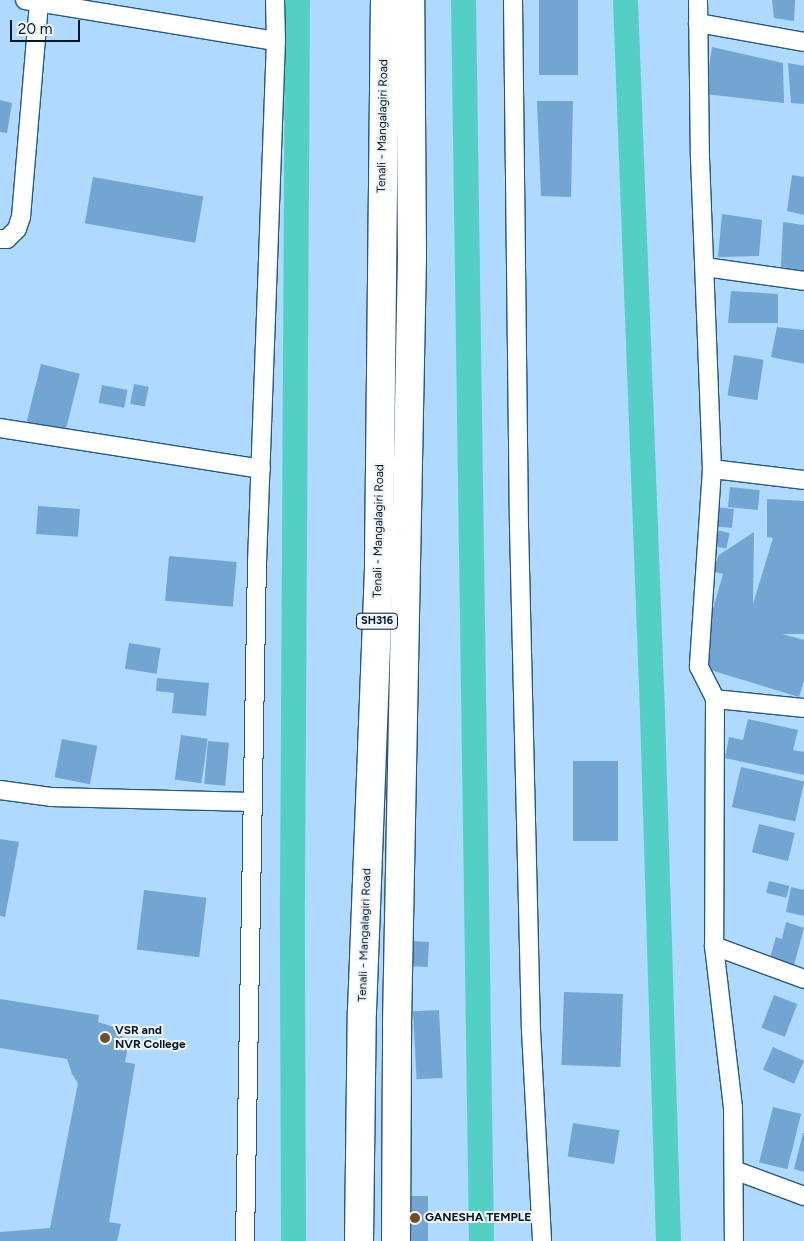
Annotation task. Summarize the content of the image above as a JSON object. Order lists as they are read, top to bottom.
{
  "streets": {
    "main road": ["Tenali - Mangalagiri Road", "SH316"]
  },
  "places": ["VSR and NVR College", "GANESHA TEMPLE"],
  "scale_bar": "20 m"
}
